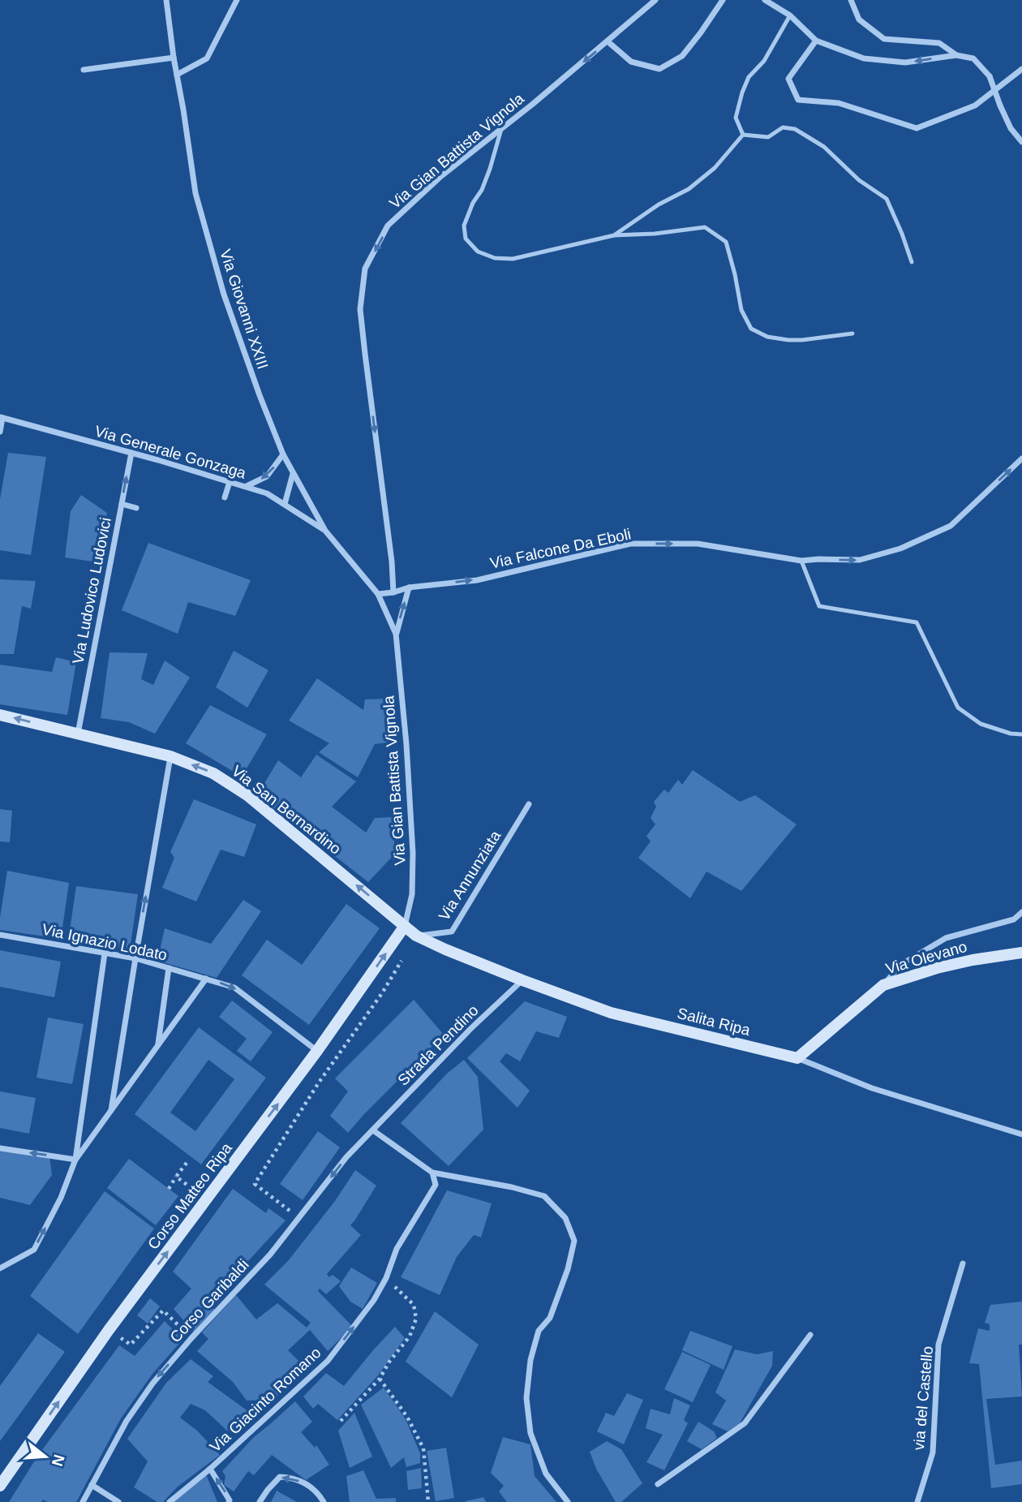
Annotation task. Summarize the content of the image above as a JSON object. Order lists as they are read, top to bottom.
{
  "streets": {
    "street": [
      "Via Gian Battista Vignola",
      "Via Giovanni XXIII",
      "Via Generale Gonzaga",
      "Via Falcone Da Eboli",
      "Via Ludovico Ludovici",
      "Via San Bernardino",
      "Via Annunziata",
      "Via Ignazio Lodato",
      "Via Olevano",
      "Salita Ripa",
      "Strada Pendino",
      "Corso Matteo Ripa",
      "Corso Garibaldi",
      "via del Castello",
      "Via Giacinto Romano"
    ]
  },
  "crossings": [
    ["Via Gian Battista Vignola", "Via Giovanni XXIII"],
    ["Via Gian Battista Vignola", "Via Falcone Da Eboli"],
    ["Via Gian Battista Vignola", "Via San Bernardino"],
    ["Via Gian Battista Vignola", "Salita Ripa"],
    ["Via Gian Battista Vignola", "Corso Matteo Ripa"],
    ["Via Giovanni XXIII", "Via Generale Gonzaga"],
    ["Via Giovanni XXIII", "Via Falcone Da Eboli"],
    ["Via Generale Gonzaga", "Via Ludovico Ludovici"],
    ["Via Ludovico Ludovici", "Via San Bernardino"],
    ["Via San Bernardino", "Salita Ripa"],
    ["Via San Bernardino", "Corso Matteo Ripa"],
    ["Via Annunziata", "Salita Ripa"],
    ["Via Ignazio Lodato", "Corso Matteo Ripa"],
    ["Via Olevano", "Salita Ripa"],
    ["Salita Ripa", "Strada Pendino"],
    ["Salita Ripa", "Corso Matteo Ripa"],
    ["Strada Pendino", "Corso Garibaldi"]
  ],
  "one_way": [
    "Via Falcone Da Eboli",
    "Via San Bernardino",
    "Via Ignazio Lodato",
    "Corso Matteo Ripa",
    "Corso Garibaldi",
    "Via Giacinto Romano"
  ],
  "north": "right"
}
